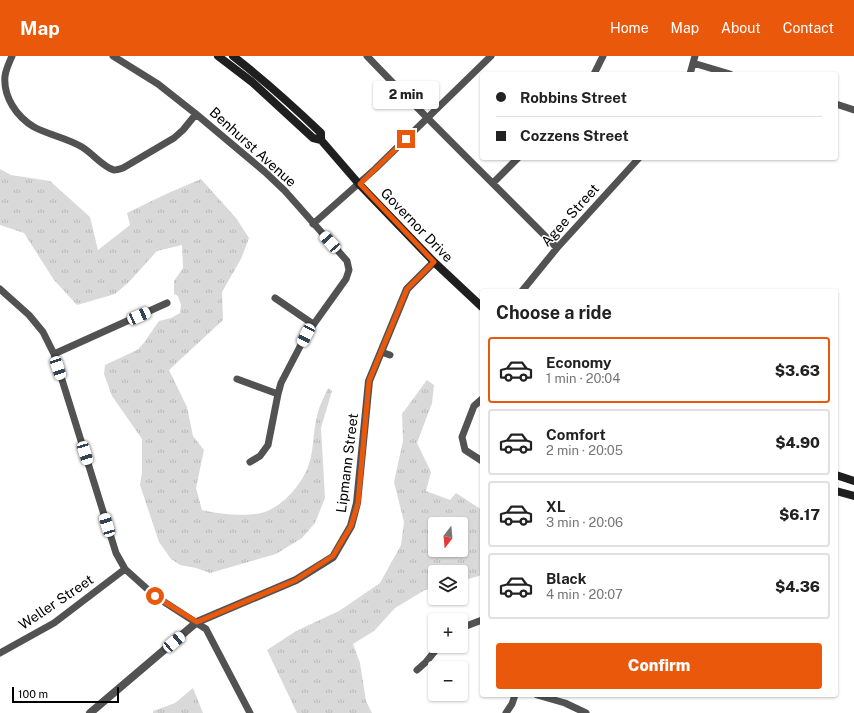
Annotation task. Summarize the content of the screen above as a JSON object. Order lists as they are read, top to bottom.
{
  "streets": {
    "main road": ["Governor Drive"],
    "street": [
      "Benhurst Avenue",
      "Agee Street",
      "Lipmann Street",
      "Weller Street"
    ]
  },
  "crossings": [
    ["Governor Drive", "Lipmann Street"]
  ],
  "scale_bar": "100 m",
  "north": "bottom",
  "page": {
    "header": "Map",
    "nav": [
      "Home",
      "Map",
      "About",
      "Contact"
    ],
    "banner": ["Robbins Street", "Cozzens Street"],
    "bubble": "2 min",
    "heading": "Choose a ride",
    "list": [
      {
        "name": "Economy",
        "note": "1 min · 20:04",
        "value": "$3.63"
      },
      {
        "name": "Comfort",
        "note": "2 min · 20:05",
        "value": "$4.90"
      },
      {
        "name": "XL",
        "note": "3 min · 20:06",
        "value": "$6.17"
      },
      {
        "name": "Black",
        "note": "4 min · 20:07",
        "value": "$4.36"
      }
    ],
    "map_buttons": ["+", "−"],
    "buttons": "Confirm",
    "scale": "100 m"
  }
}
